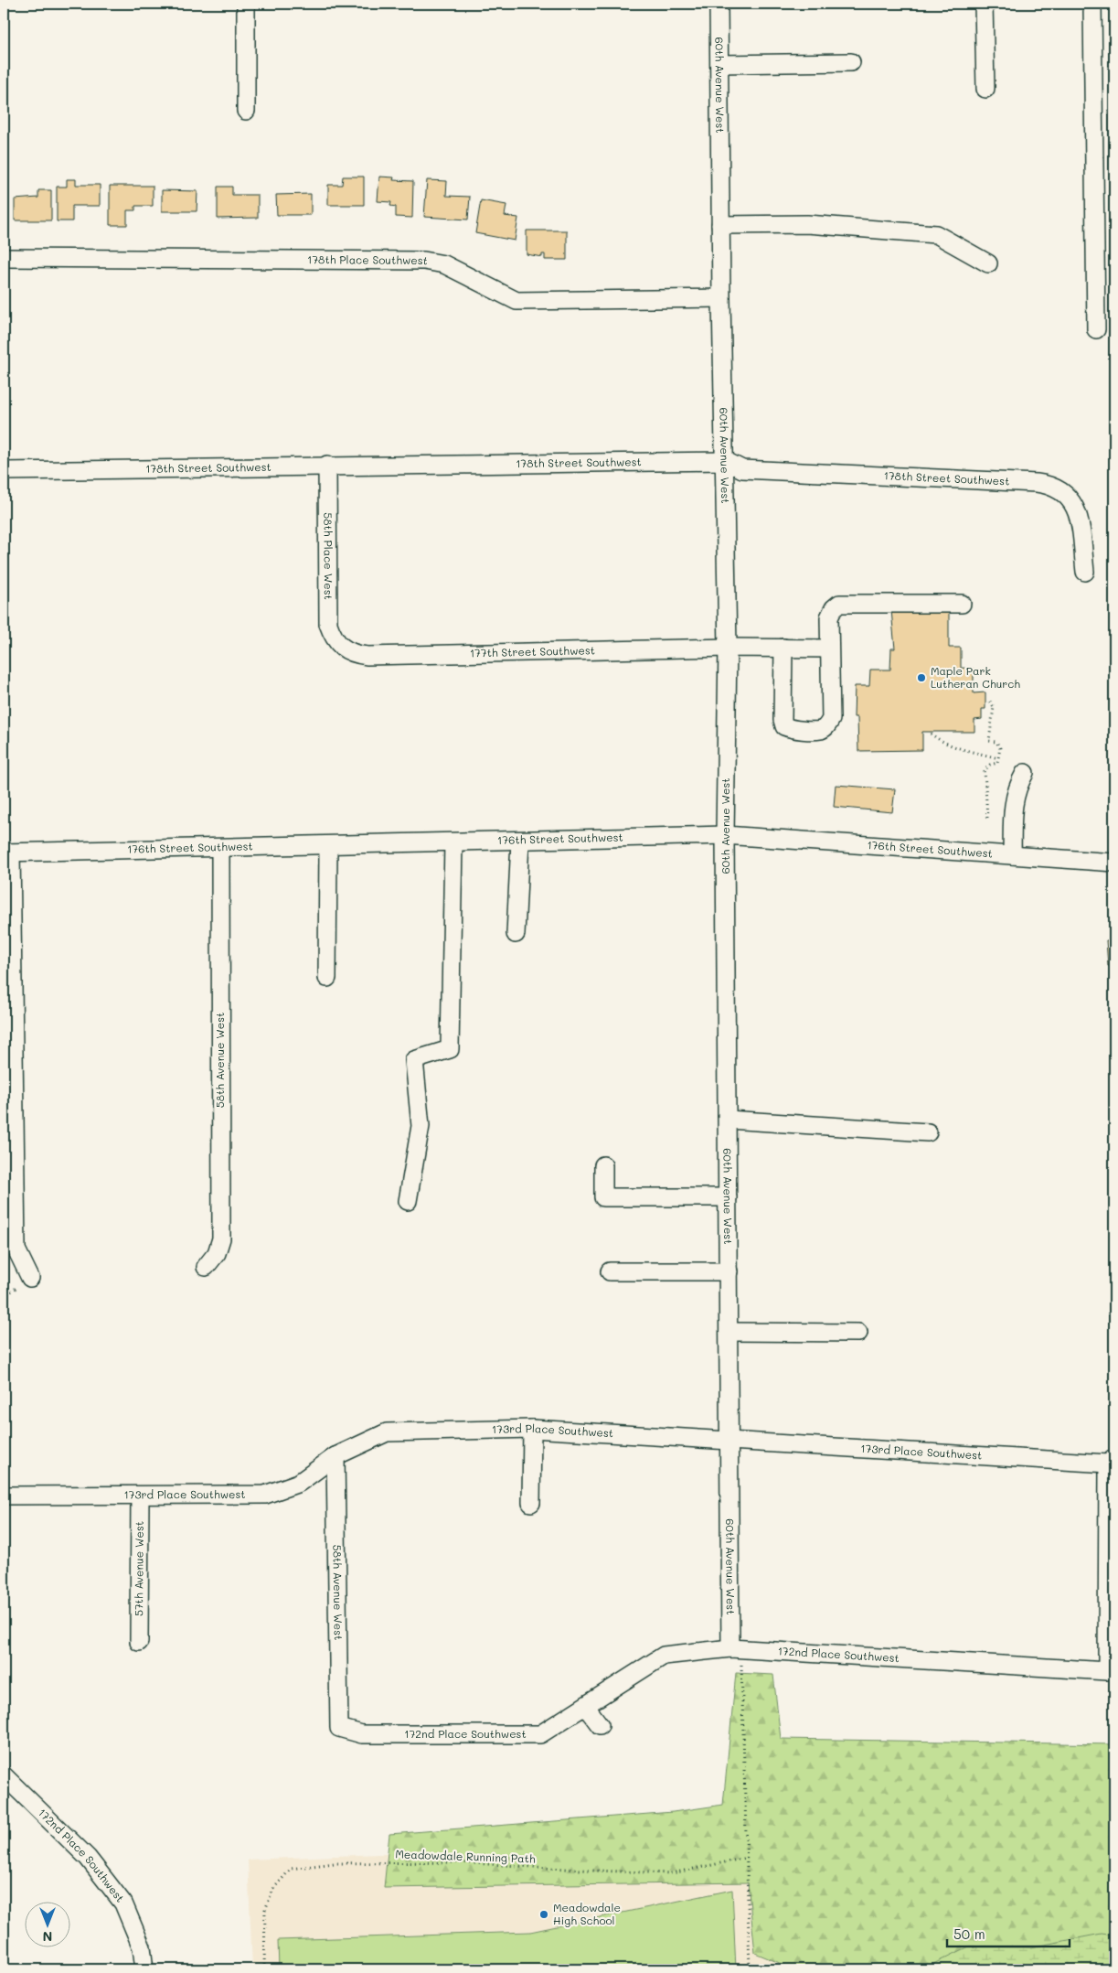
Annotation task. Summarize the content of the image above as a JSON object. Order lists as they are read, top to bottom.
{
  "streets": {
    "street": [
      "60th Avenue West",
      "178th Place Southwest",
      "178th Street Southwest",
      "58th Place West",
      "177th Street Southwest",
      "176th Street Southwest",
      "58th Avenue West",
      "173rd Place Southwest",
      "57th Avenue West",
      "172nd Place Southwest"
    ],
    "path": ["Meadowdale Running Path"]
  },
  "crossings": [
    ["60th Avenue West", "178th Place Southwest"],
    ["60th Avenue West", "178th Street Southwest"],
    ["60th Avenue West", "177th Street Southwest"],
    ["60th Avenue West", "176th Street Southwest"],
    ["60th Avenue West", "173rd Place Southwest"],
    ["60th Avenue West", "172nd Place Southwest"],
    ["178th Street Southwest", "58th Place West"],
    ["58th Place West", "177th Street Southwest"],
    ["176th Street Southwest", "58th Avenue West"],
    ["58th Avenue West", "173rd Place Southwest"],
    ["58th Avenue West", "172nd Place Southwest"],
    ["173rd Place Southwest", "57th Avenue West"],
    ["173rd Place Southwest", "172nd Place Southwest"]
  ],
  "places": ["Maple Park Lutheran Church", "Meadowdale High School"],
  "scale_bar": "50 m",
  "north": "bottom"
}
